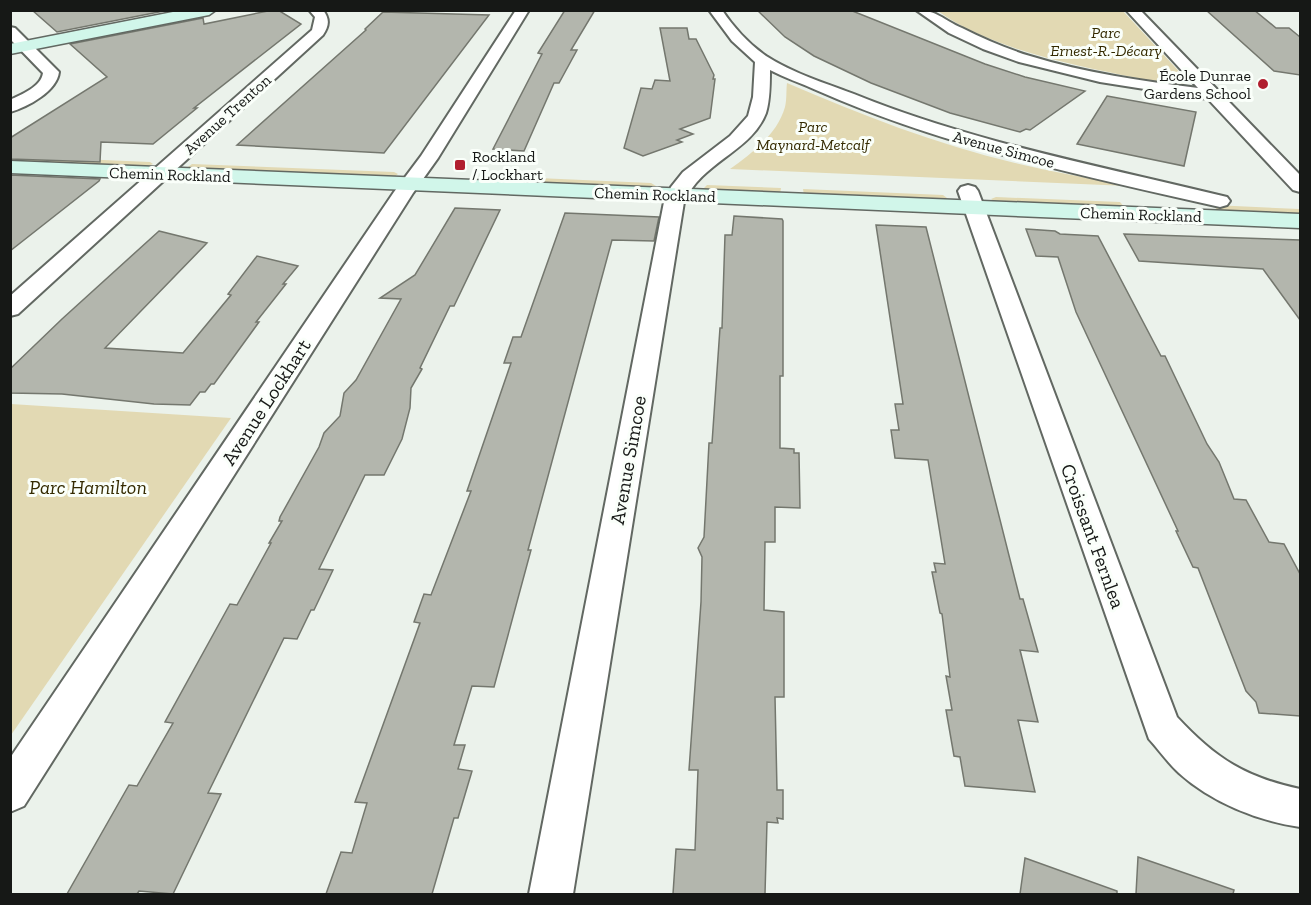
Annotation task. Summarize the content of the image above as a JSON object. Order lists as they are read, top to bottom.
{
  "streets": {
    "street": [
      "Avenue Trenton",
      "Avenue Simcoe",
      "Chemin Rockland",
      "Avenue Lockhart",
      "Croissant Fernlea"
    ]
  },
  "crossings": [
    ["Avenue Trenton", "Chemin Rockland"],
    ["Avenue Simcoe", "Chemin Rockland"],
    ["Chemin Rockland", "Avenue Lockhart"],
    ["Chemin Rockland", "Croissant Fernlea"]
  ],
  "parks": ["Parc Ernest-R.-Décary", "Parc Maynard-Metcalf", "Parc Hamilton"],
  "places": {
    "other": ["École Dunrae Gardens School"],
    "transit": ["Rockland / Lockhart"]
  }
}
